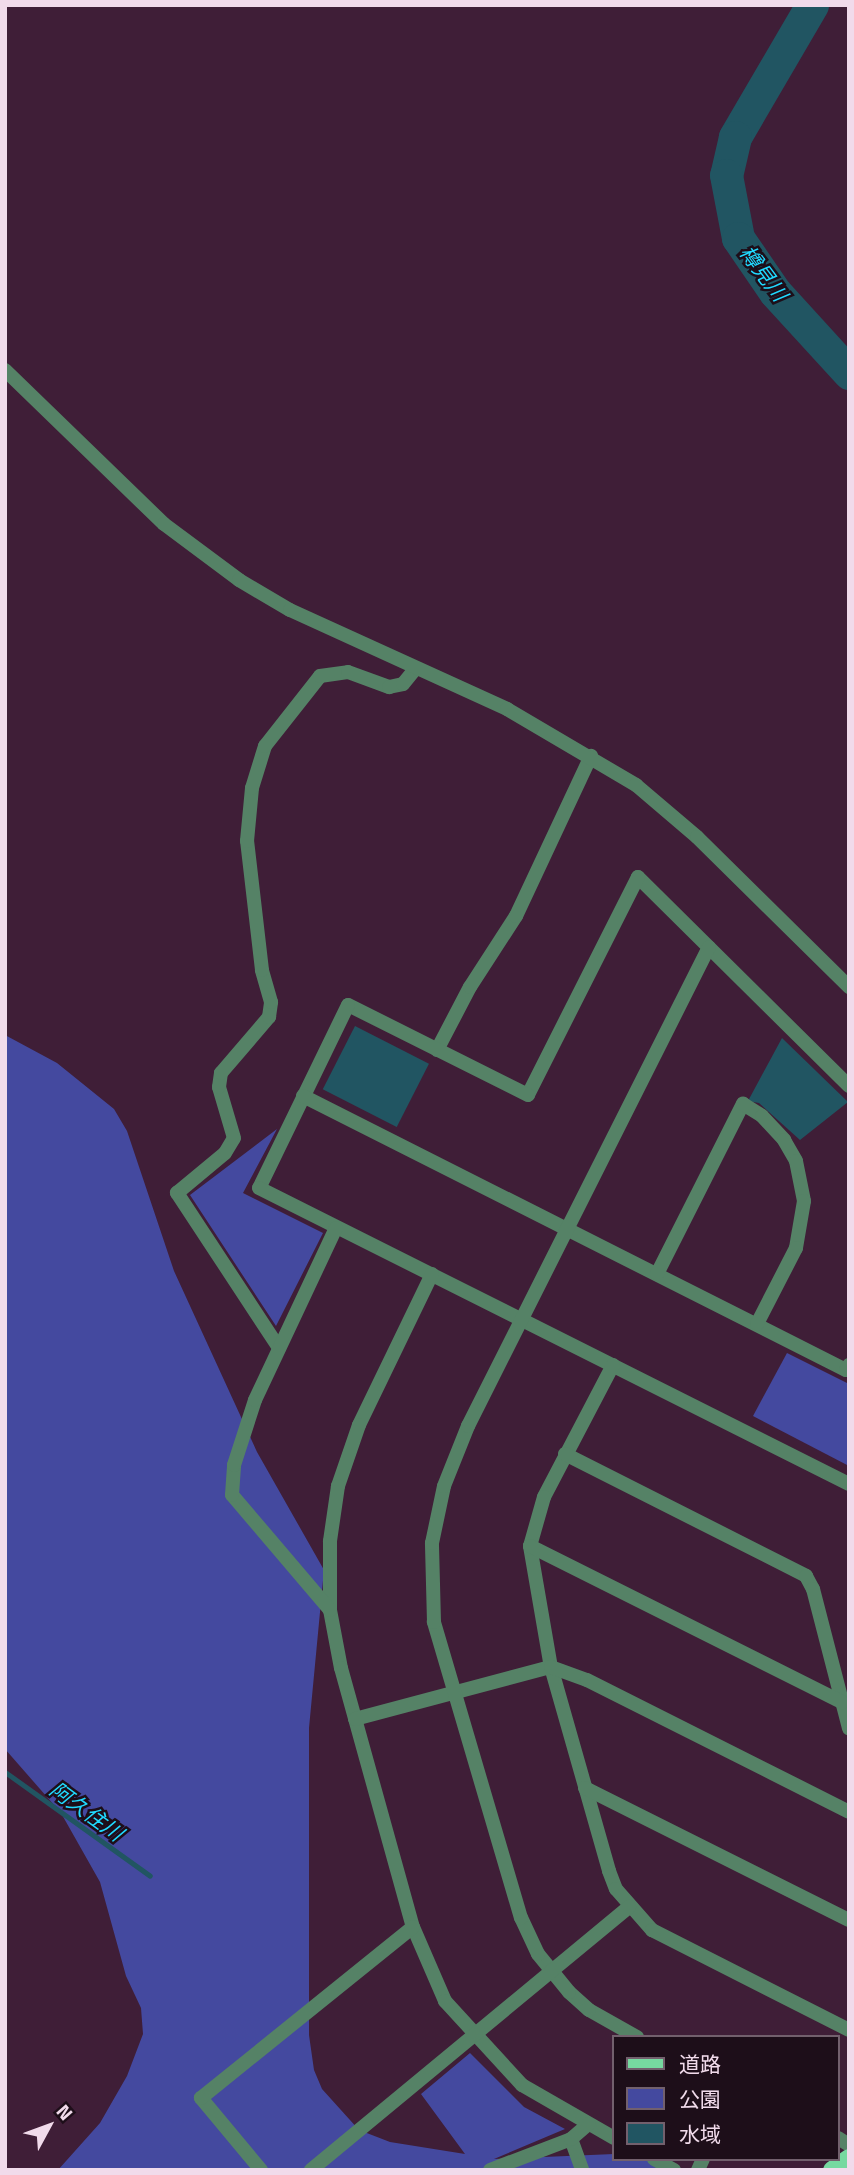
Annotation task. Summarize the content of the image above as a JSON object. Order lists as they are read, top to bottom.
{
  "water": ["樽見川", "阿久住川"],
  "legend": ["道路", "公園", "水域"],
  "north": "top right"
}
